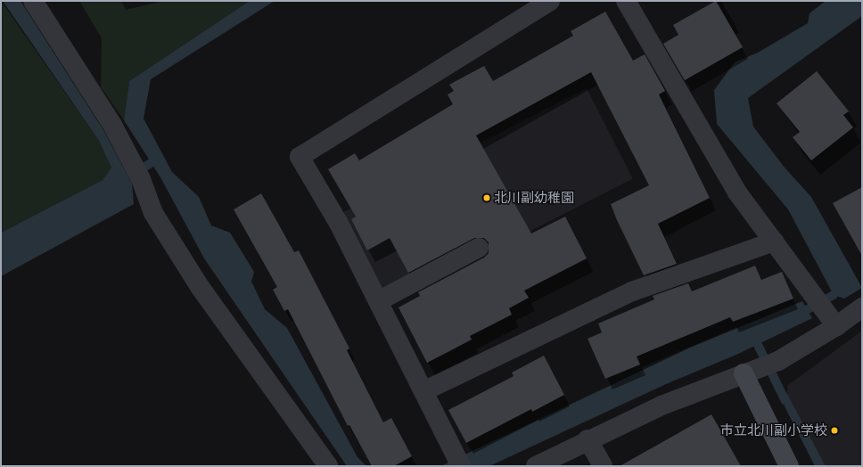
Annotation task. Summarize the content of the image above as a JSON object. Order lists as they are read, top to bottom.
{
  "places": ["北川副幼稚園", "市立北川副小学校"]
}
